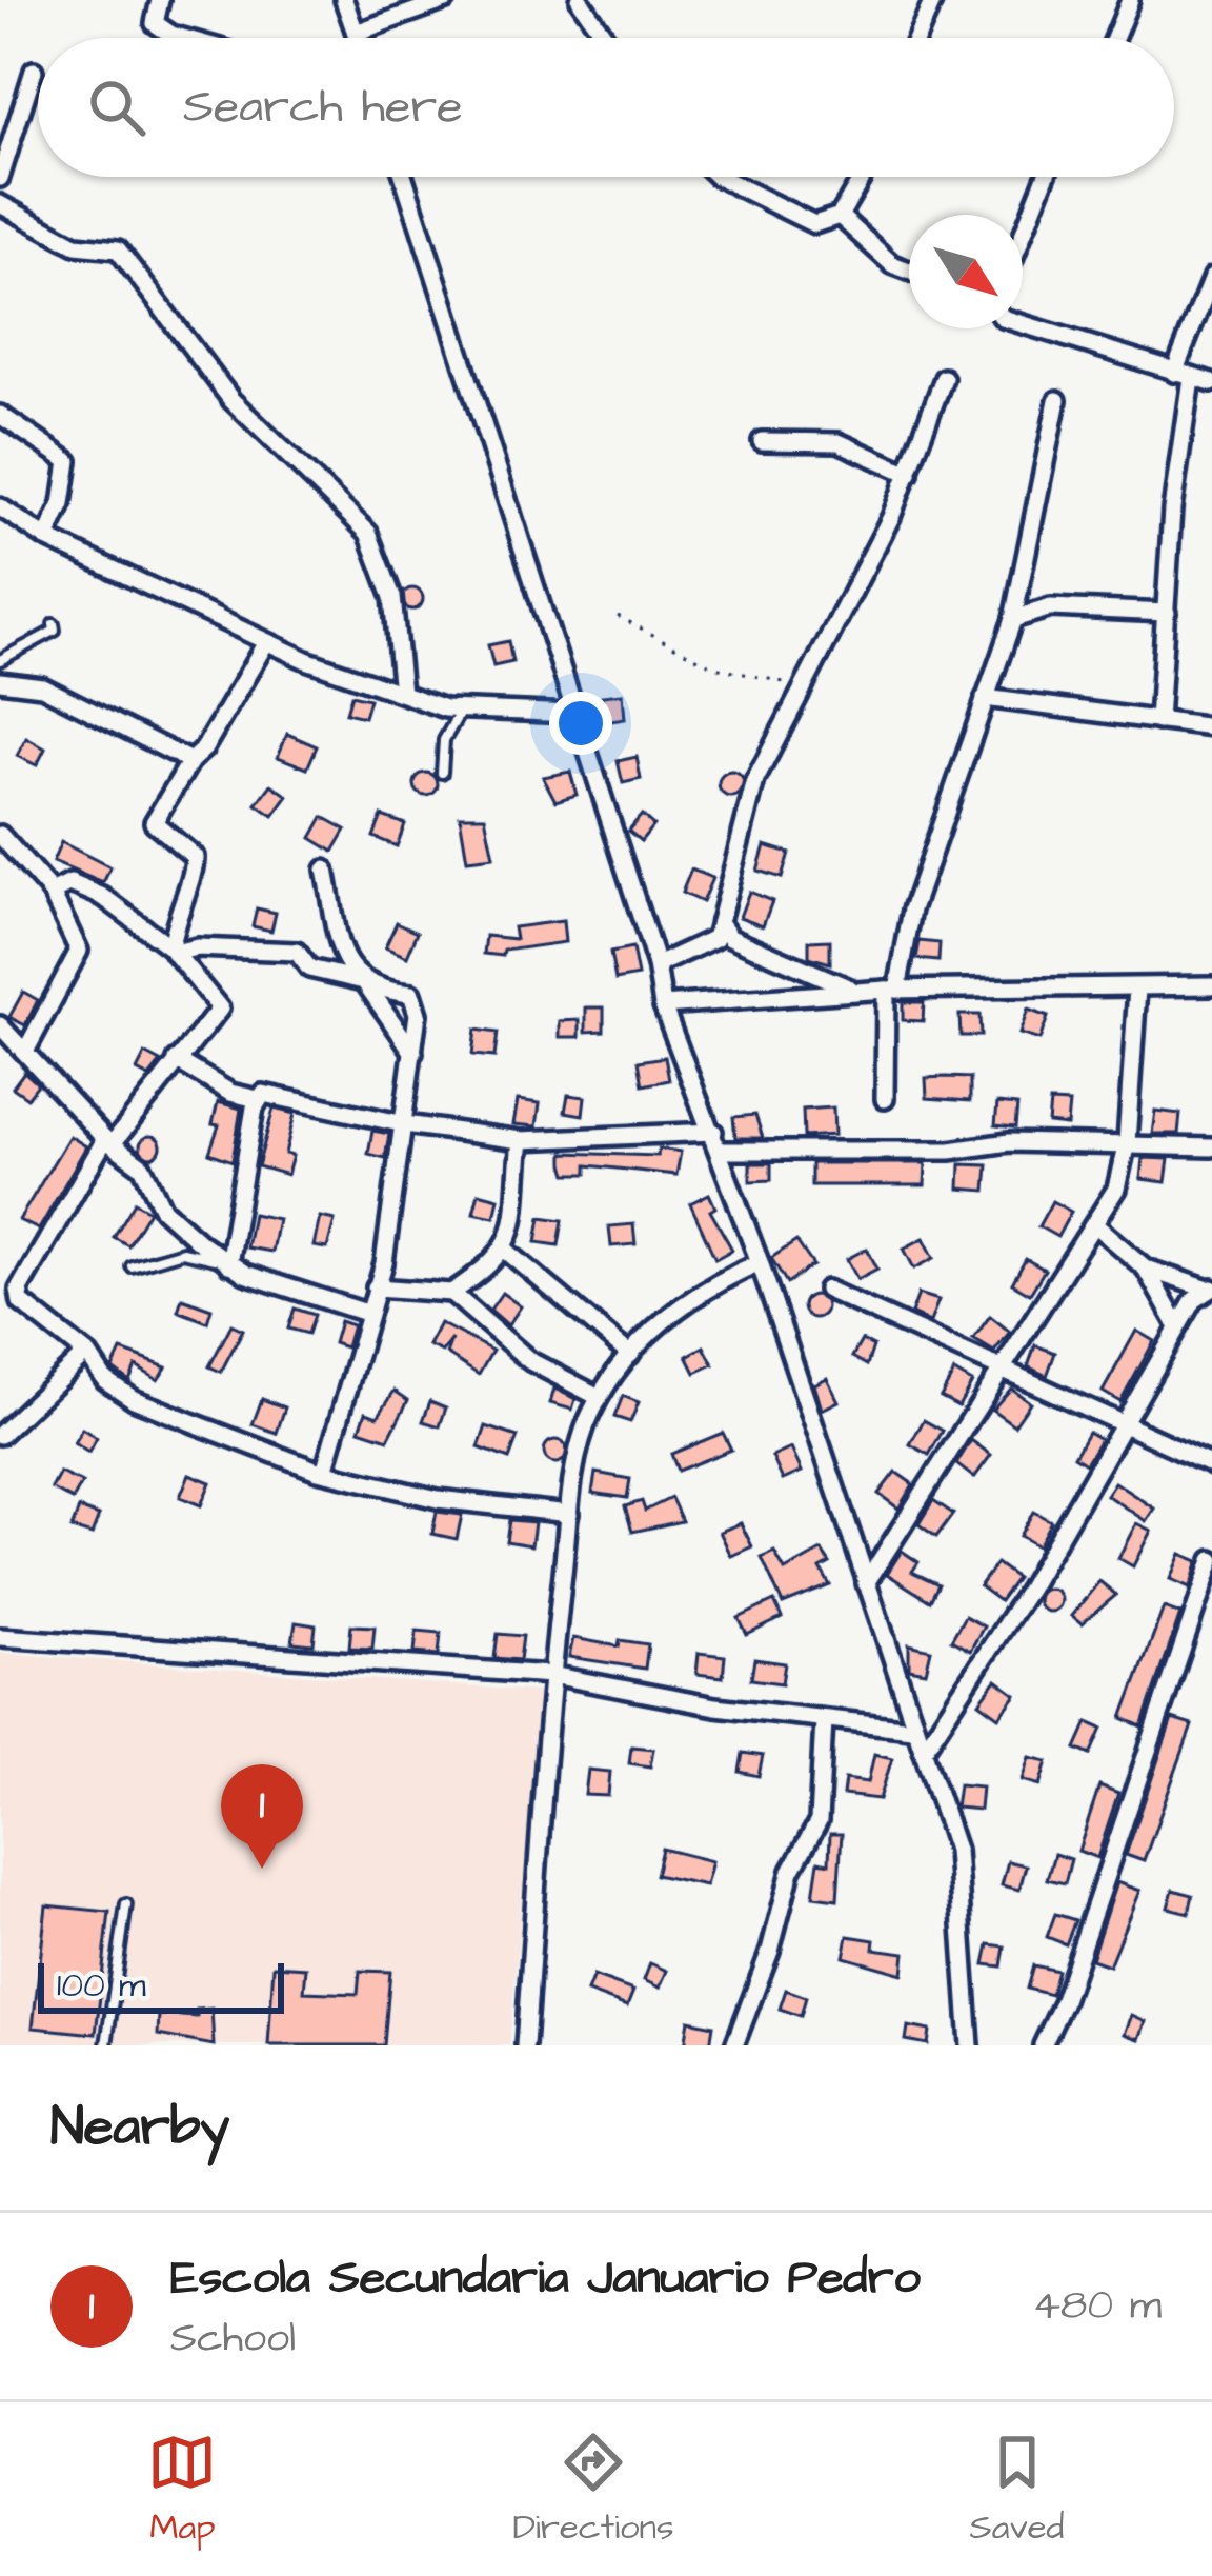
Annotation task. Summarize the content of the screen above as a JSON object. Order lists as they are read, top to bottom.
{
  "scale_bar": "100 m",
  "north": "bottom right",
  "page": {
    "search": "Search here",
    "pins": "1",
    "scale": "100 m",
    "heading": "Nearby",
    "list": [
      {
        "mark": "1",
        "name": "Escola Secundaria Januario Pedro",
        "note": "School",
        "value": "480 m"
      }
    ],
    "nav": ["Map", "Directions", "Saved"]
  }
}
